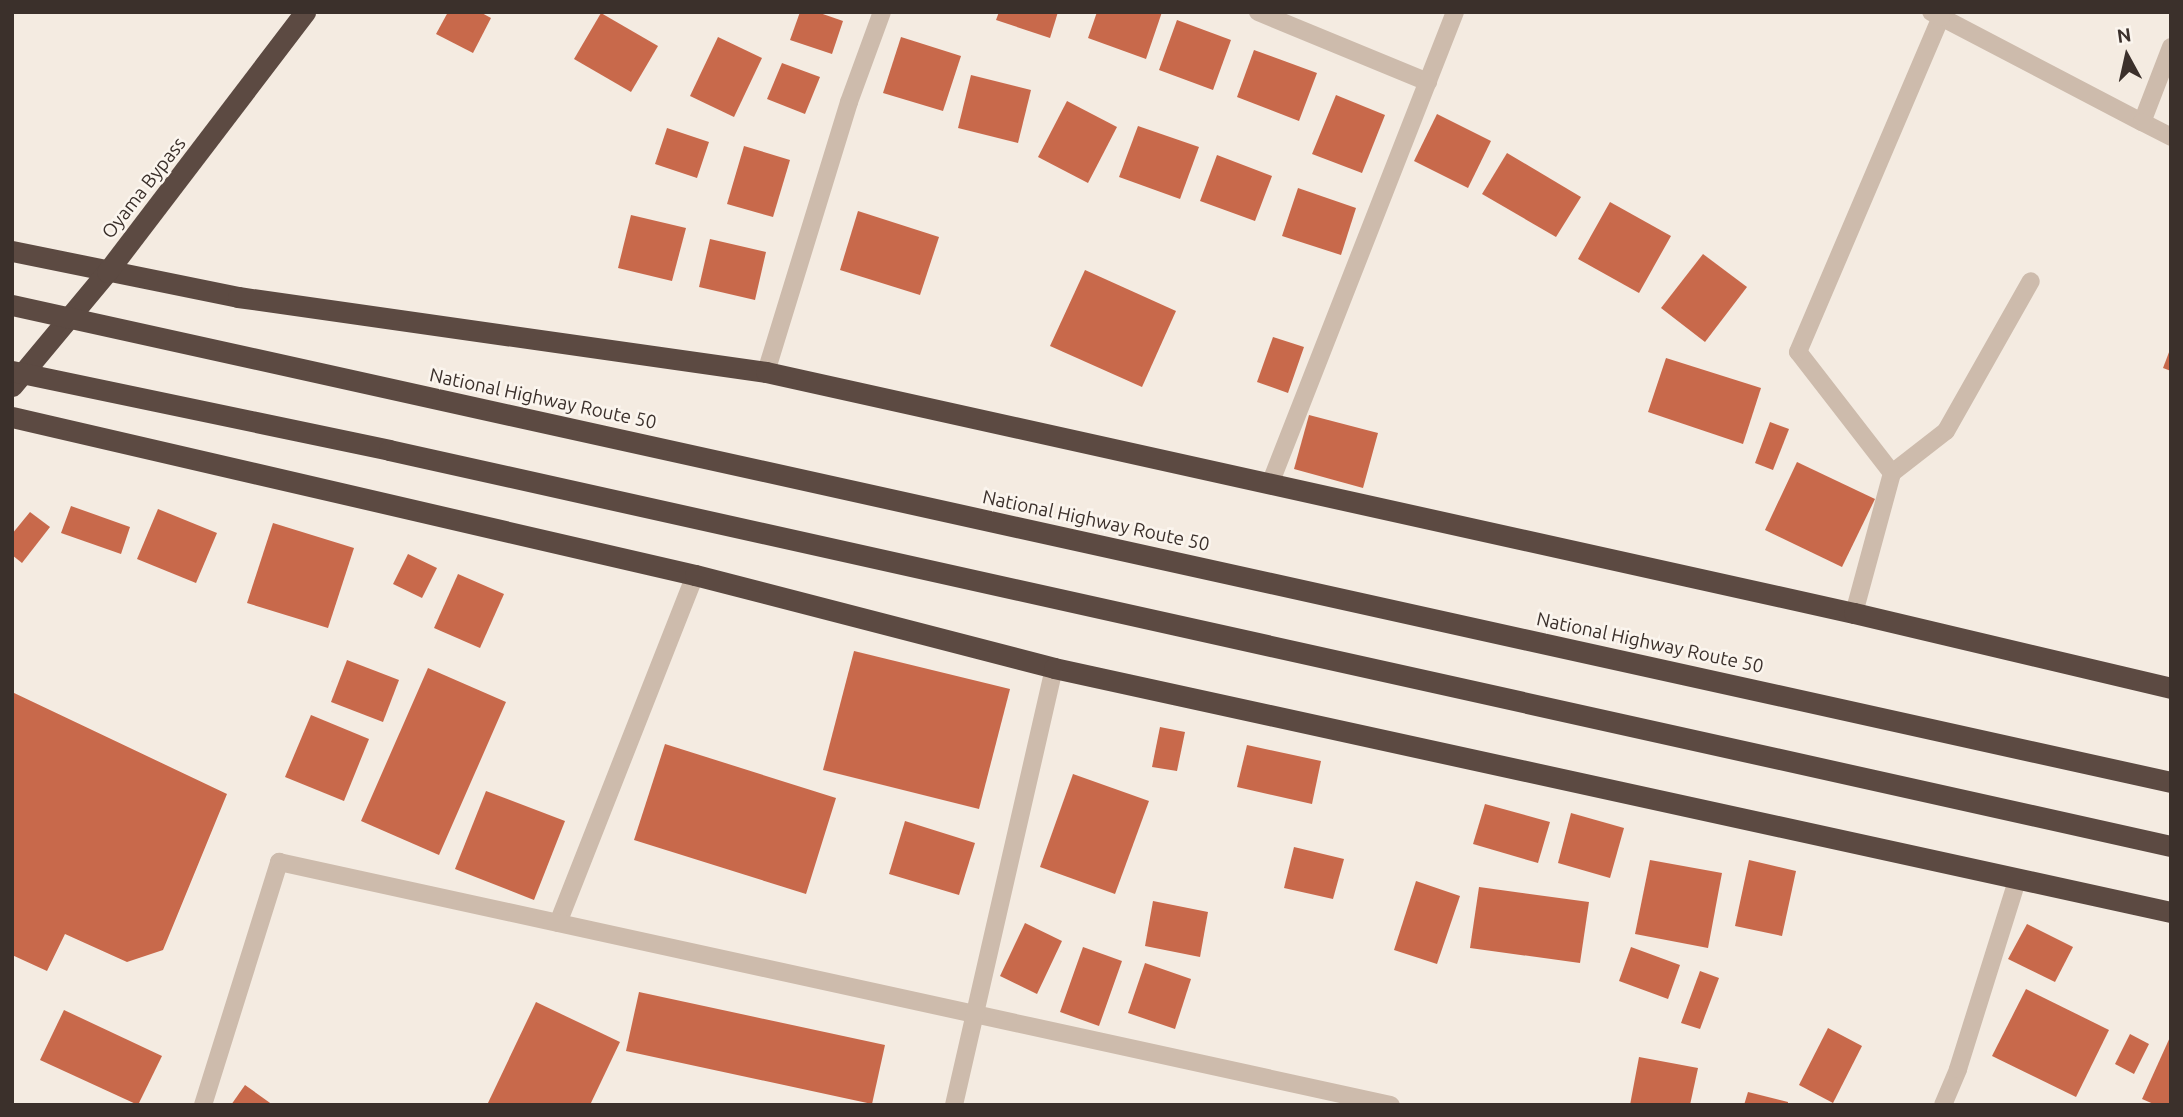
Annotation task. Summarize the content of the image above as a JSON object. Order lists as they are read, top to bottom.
{
  "streets": {
    "highway": ["Oyama Bypass", "National Highway Route 50"]
  },
  "north": "top"
}
